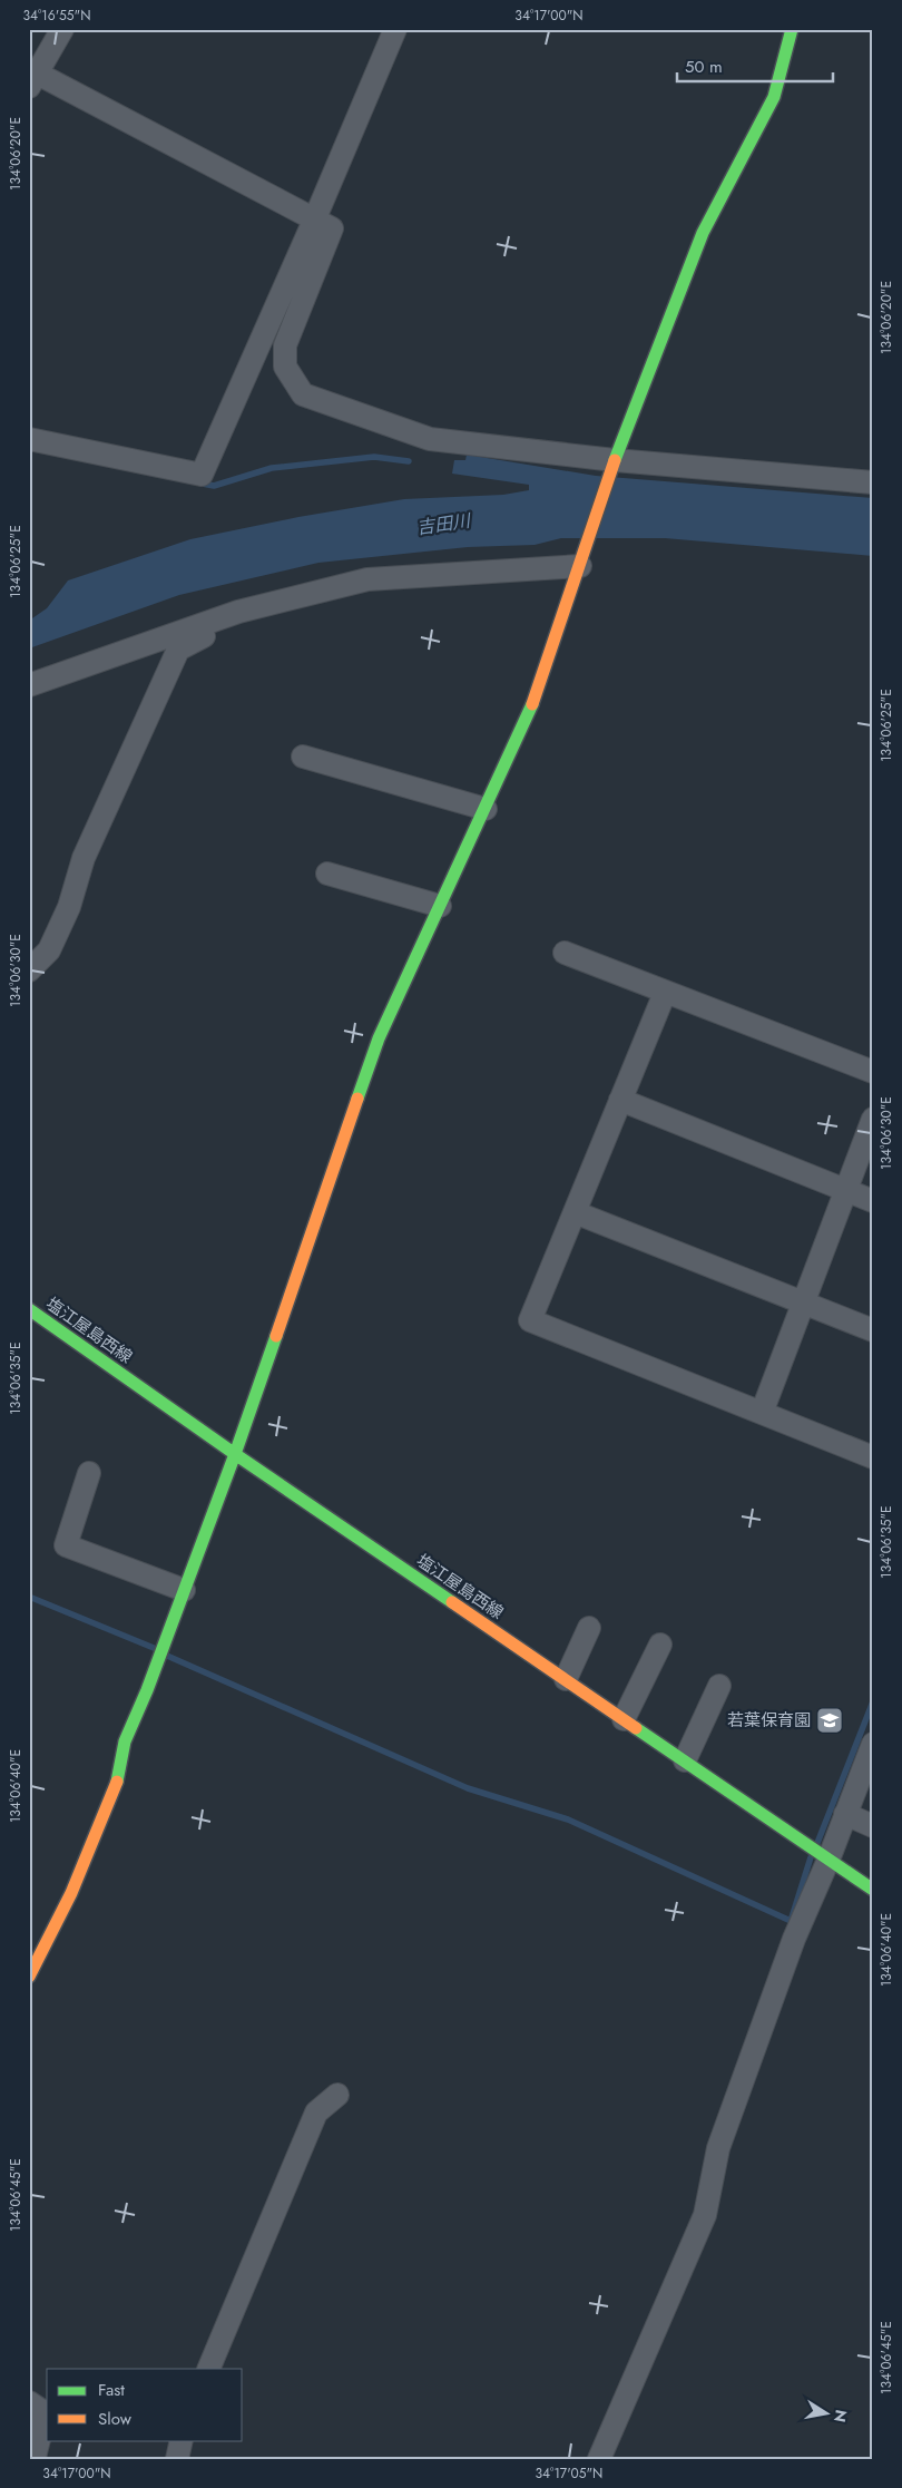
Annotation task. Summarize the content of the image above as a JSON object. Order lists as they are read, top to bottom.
{
  "streets": {
    "street": ["塩江屋島西線"]
  },
  "water": ["吉田川"],
  "places": {
    "school or university": ["若葉保育園"]
  },
  "legend": ["Fast", "Slow"],
  "scale_bar": "50 m",
  "north": "right",
  "coordinates": [
    "34°16'55\"N",
    "34°17'00\"N",
    "134°06'20\"E",
    "134°06'25\"E",
    "134°06'30\"E",
    "134°06'35\"E",
    "134°06'40\"E",
    "134°06'45\"E",
    "34°17'05\"N"
  ]
}
